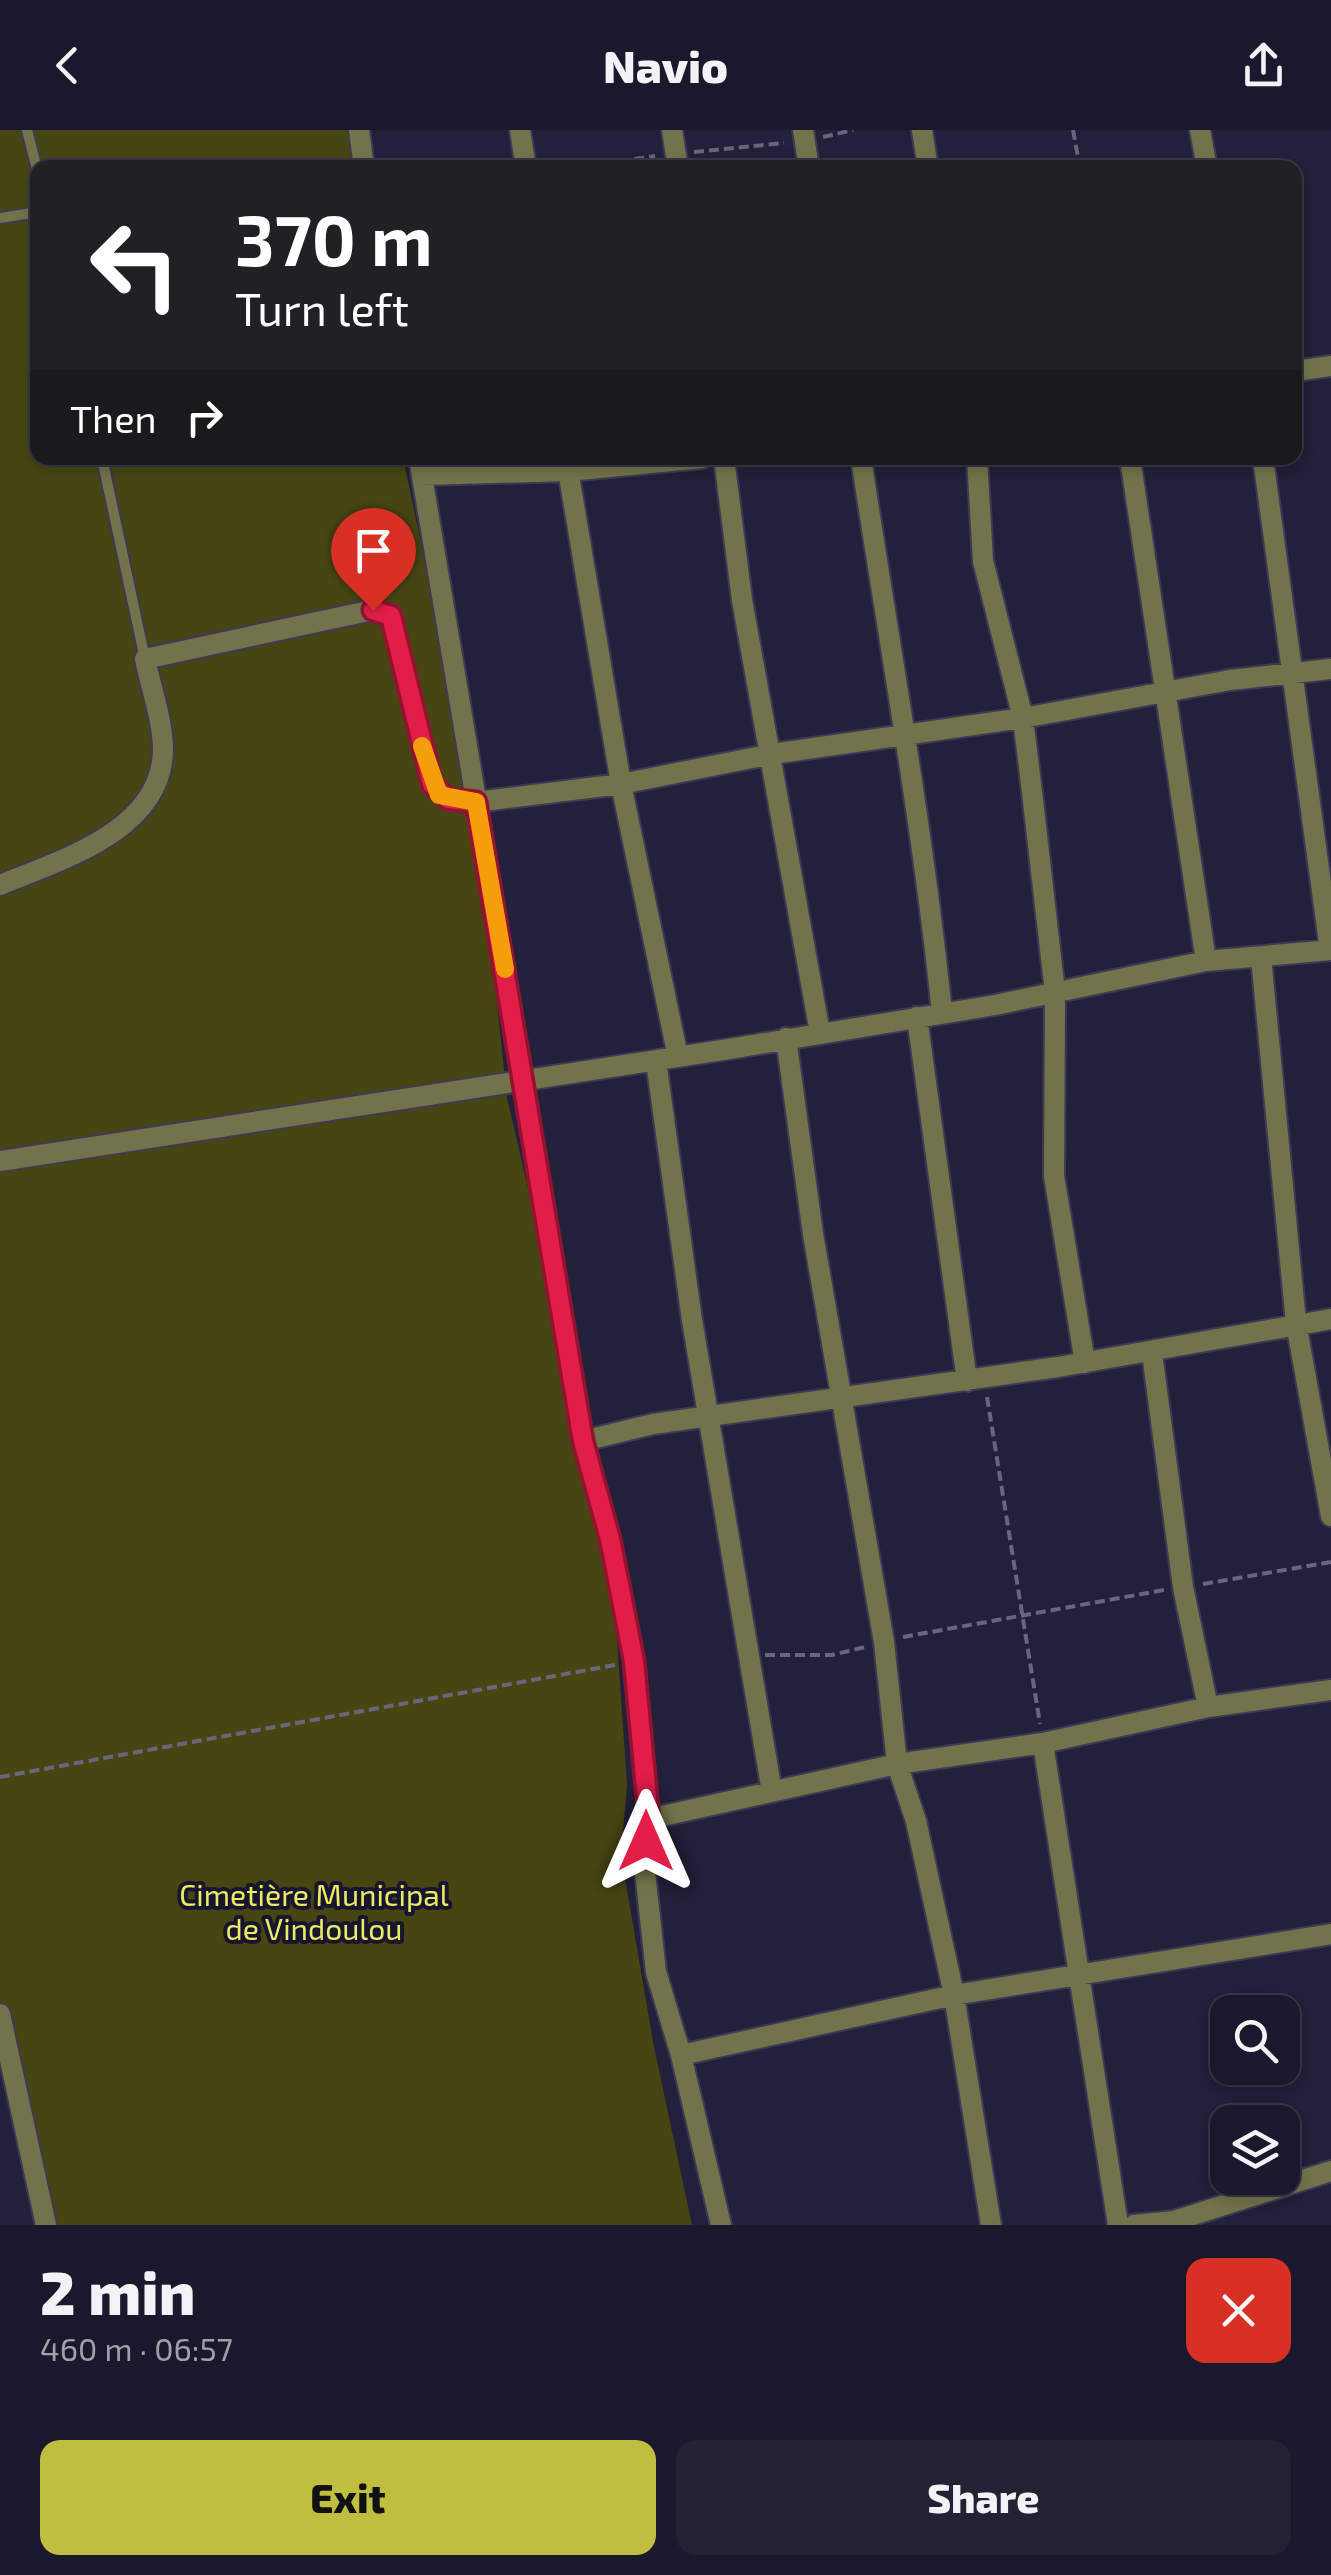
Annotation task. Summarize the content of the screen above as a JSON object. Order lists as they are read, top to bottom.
{
  "parks": ["Cimetière Municipal de Vindoulou"],
  "page": {
    "header": "Navio",
    "turn": ["370 m", "Turn left"],
    "then": "Then",
    "heading": ["2 min", "460 m · 06:57"],
    "buttons": ["Exit", "Share"]
  }
}
